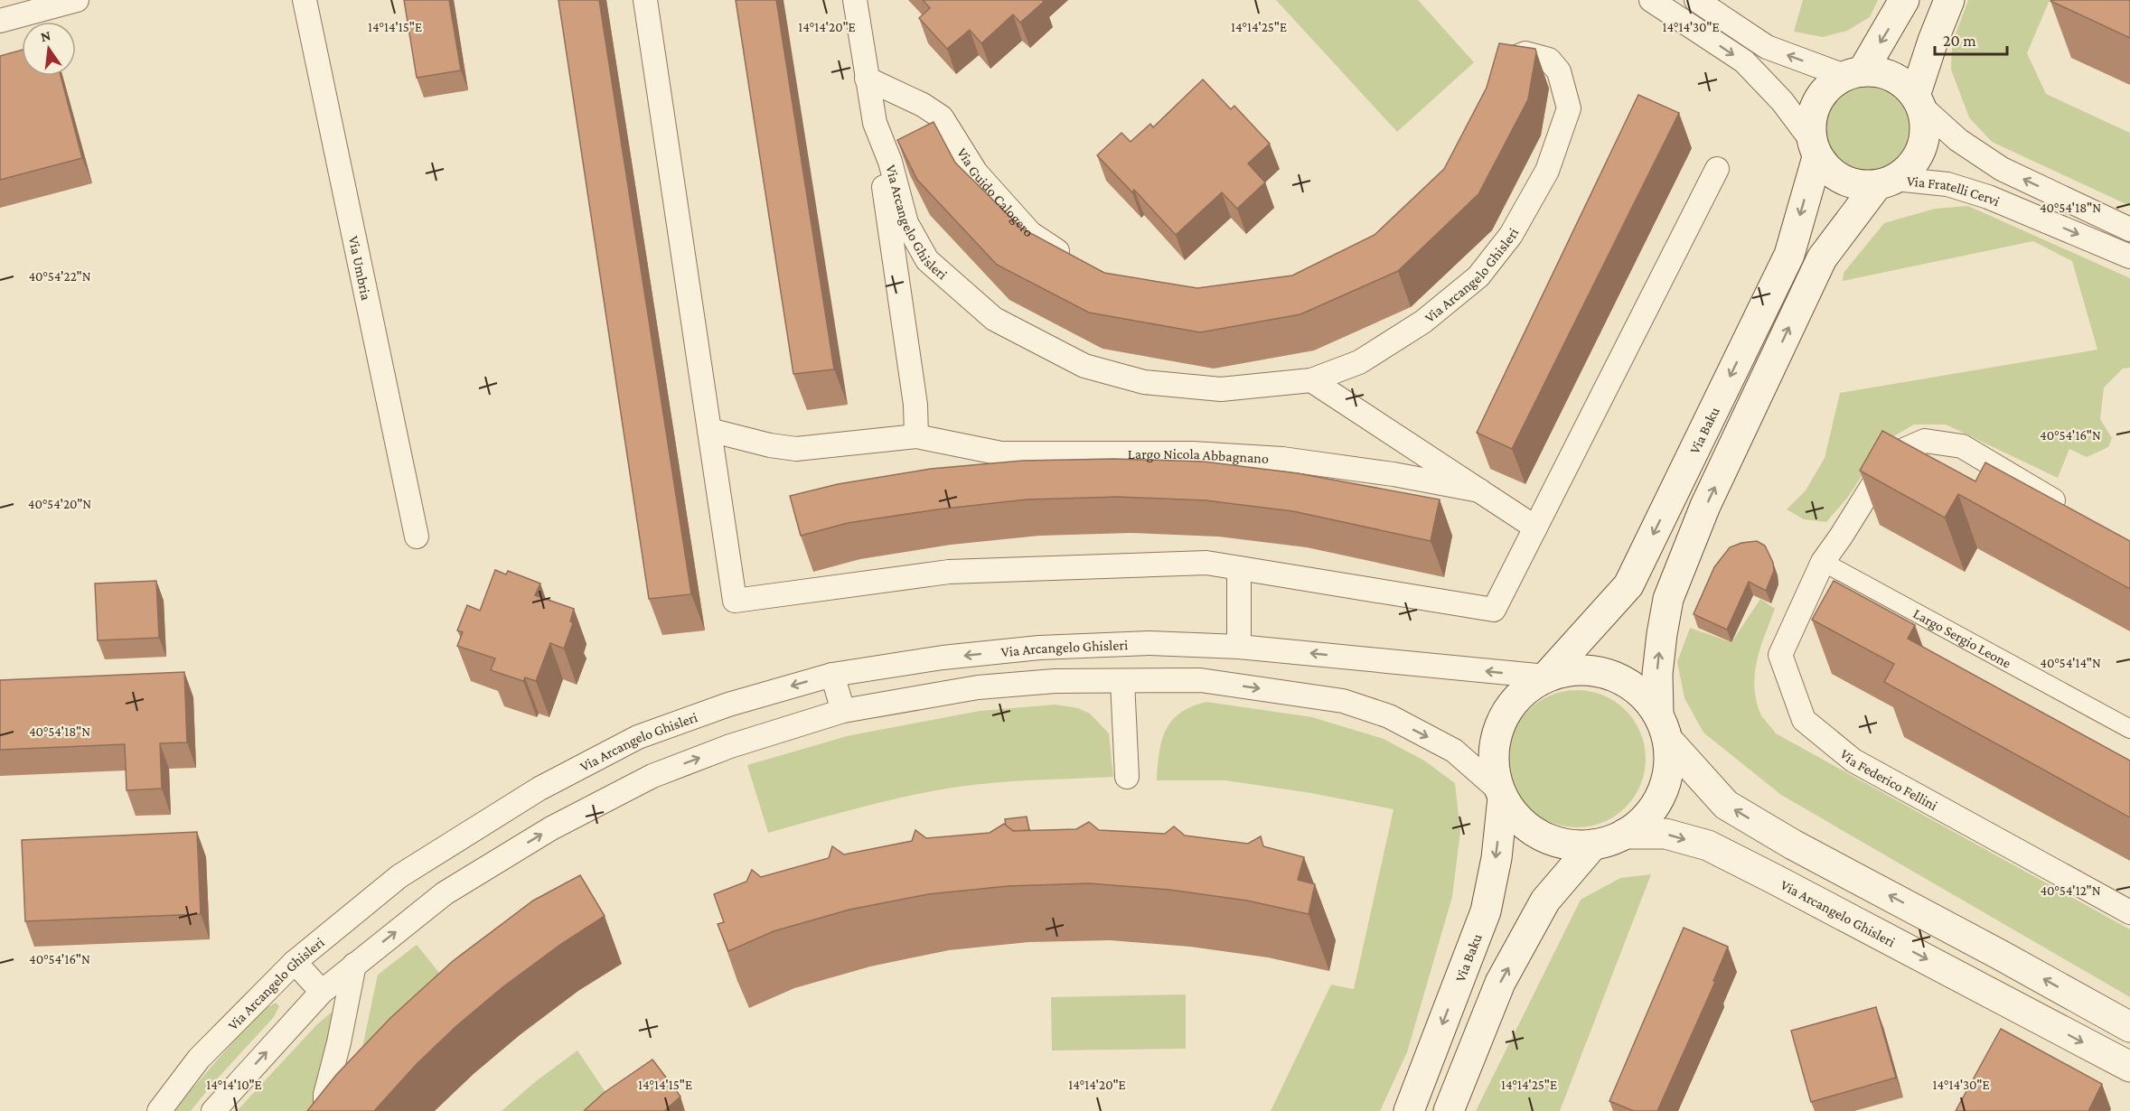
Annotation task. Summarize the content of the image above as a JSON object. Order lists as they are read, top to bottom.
{
  "streets": {
    "main road": ["Via Arcangelo Ghisleri", "Via Baku"],
    "street": [
      "Via Guido Calogero",
      "Via Fratelli Cervi",
      "Via Umbria",
      "Largo Nicola Abbagnano",
      "Largo Sergio Leone",
      "Via Federico Fellini"
    ]
  },
  "crossings": [
    ["Via Guido Calogero", "Via Arcangelo Ghisleri"],
    ["Via Fratelli Cervi", "Via Baku"],
    ["Via Arcangelo Ghisleri", "Via Baku"],
    ["Largo Sergio Leone", "Via Federico Fellini"]
  ],
  "scale_bar": "20 m",
  "north": "top",
  "coordinates": [
    "14°14'20\"E",
    "14°14'25\"E",
    "14°14'15\"E",
    "14°14'30\"E",
    "40°54'18\"N",
    "40°54'22\"N",
    "40°54'16\"N",
    "40°54'20\"N",
    "40°54'14\"N",
    "40°54'12\"N",
    "14°14'10\"E"
  ]
}
